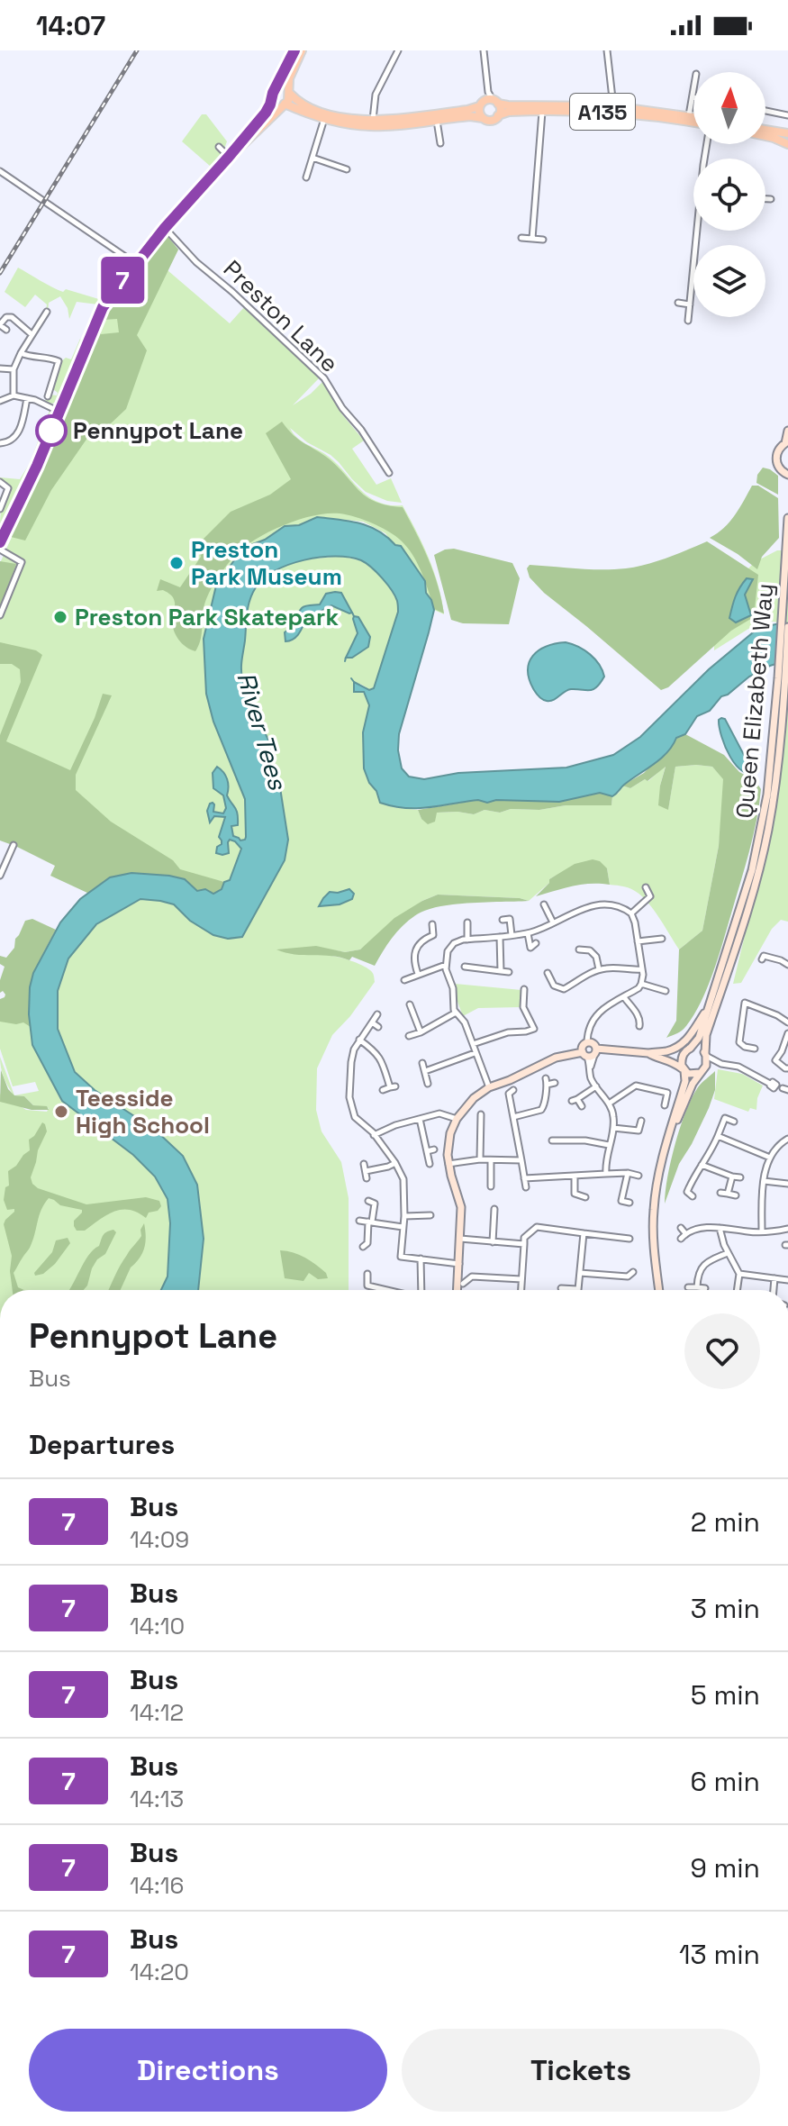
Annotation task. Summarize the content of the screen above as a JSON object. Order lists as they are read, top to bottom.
{
  "streets": {
    "main road": ["A135"],
    "street": ["Preston Lane", "Queen Elizabeth Way"]
  },
  "water": ["River Tees"],
  "places": [
    "Pennypot Lane",
    "Preston Park Museum",
    "Preston Park Skatepark",
    "Teesside High School"
  ],
  "lines": ["bus line 7"],
  "north": "top",
  "page": {
    "status": "14:07",
    "on_map": "7",
    "heading": [
      ["Pennypot Lane", "Bus"],
      "Departures"
    ],
    "list": [
      {
        "mark": "7",
        "name": "Bus",
        "note": "14:09",
        "value": "2 min"
      },
      {
        "mark": "7",
        "name": "Bus",
        "note": "14:10",
        "value": "3 min"
      },
      {
        "mark": "7",
        "name": "Bus",
        "note": "14:12",
        "value": "5 min"
      },
      {
        "mark": "7",
        "name": "Bus",
        "note": "14:13",
        "value": "6 min"
      },
      {
        "mark": "7",
        "name": "Bus",
        "note": "14:16",
        "value": "9 min"
      },
      {
        "mark": "7",
        "name": "Bus",
        "note": "14:20",
        "value": "13 min"
      }
    ],
    "buttons": ["Directions", "Tickets"]
  }
}
